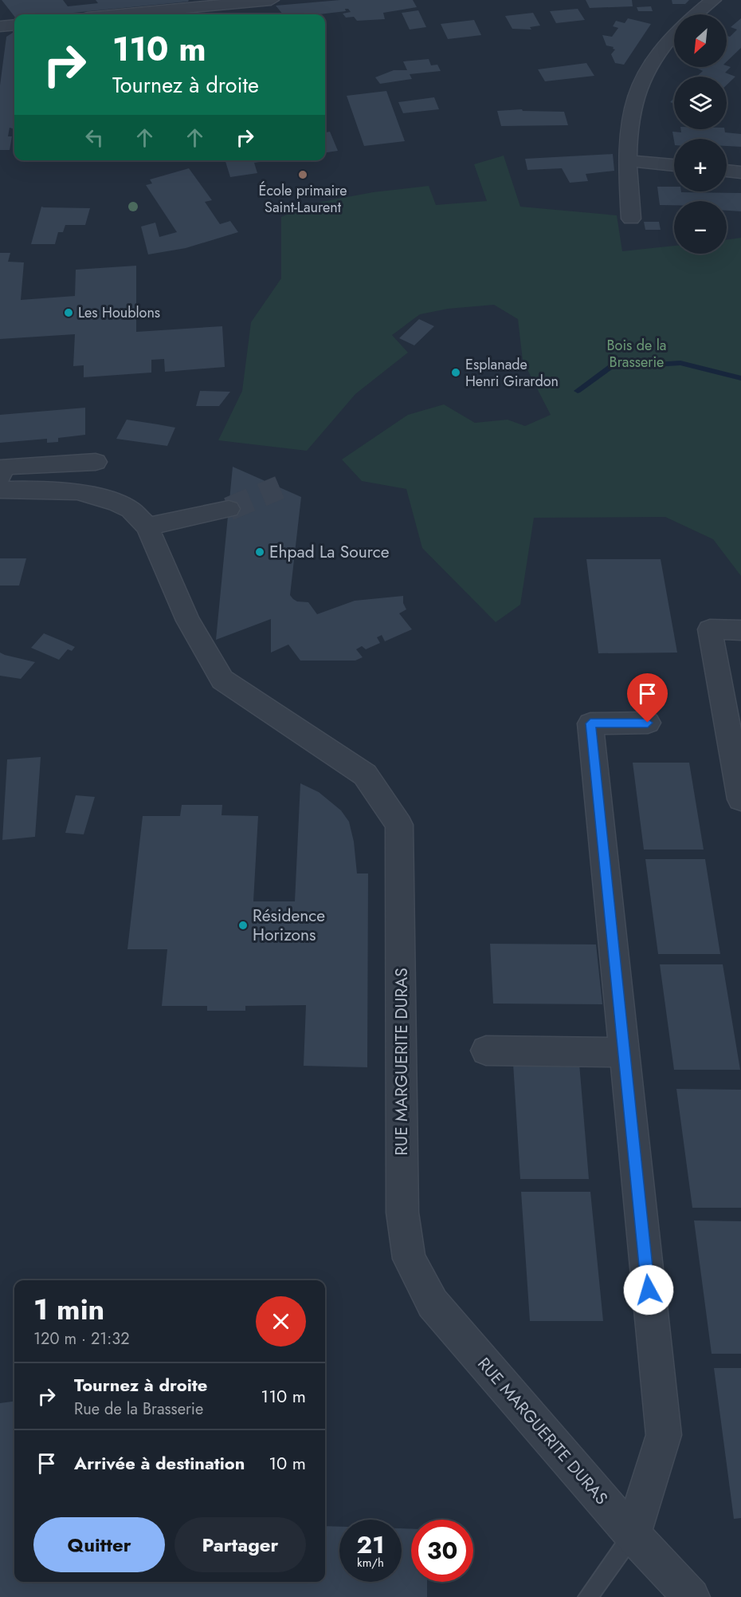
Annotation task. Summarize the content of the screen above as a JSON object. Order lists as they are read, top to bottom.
{
  "streets": {
    "street": ["RUE MARGUERITE DURAS"]
  },
  "parks": ["Bois de la Brasserie"],
  "places": [
    "École primaire Saint-Laurent",
    "Les Houblons",
    "Esplanade Henri Girardon",
    "Ehpad La Source",
    "Résidence Horizons"
  ],
  "north": "bottom left",
  "page": {
    "map_buttons": ["+", "−"],
    "turn": ["110 m", "Tournez à droite"],
    "heading": ["1 min", "120 m · 21:32"],
    "list": [
      {
        "name": "Tournez à droite",
        "note": "Rue de la Brasserie",
        "value": "110 m"
      },
      {
        "name": "Arrivée à destination",
        "value": "10 m"
      }
    ],
    "buttons": ["Quitter", "Partager"],
    "speed": "21 km/h",
    "limit": "30"
  }
}
